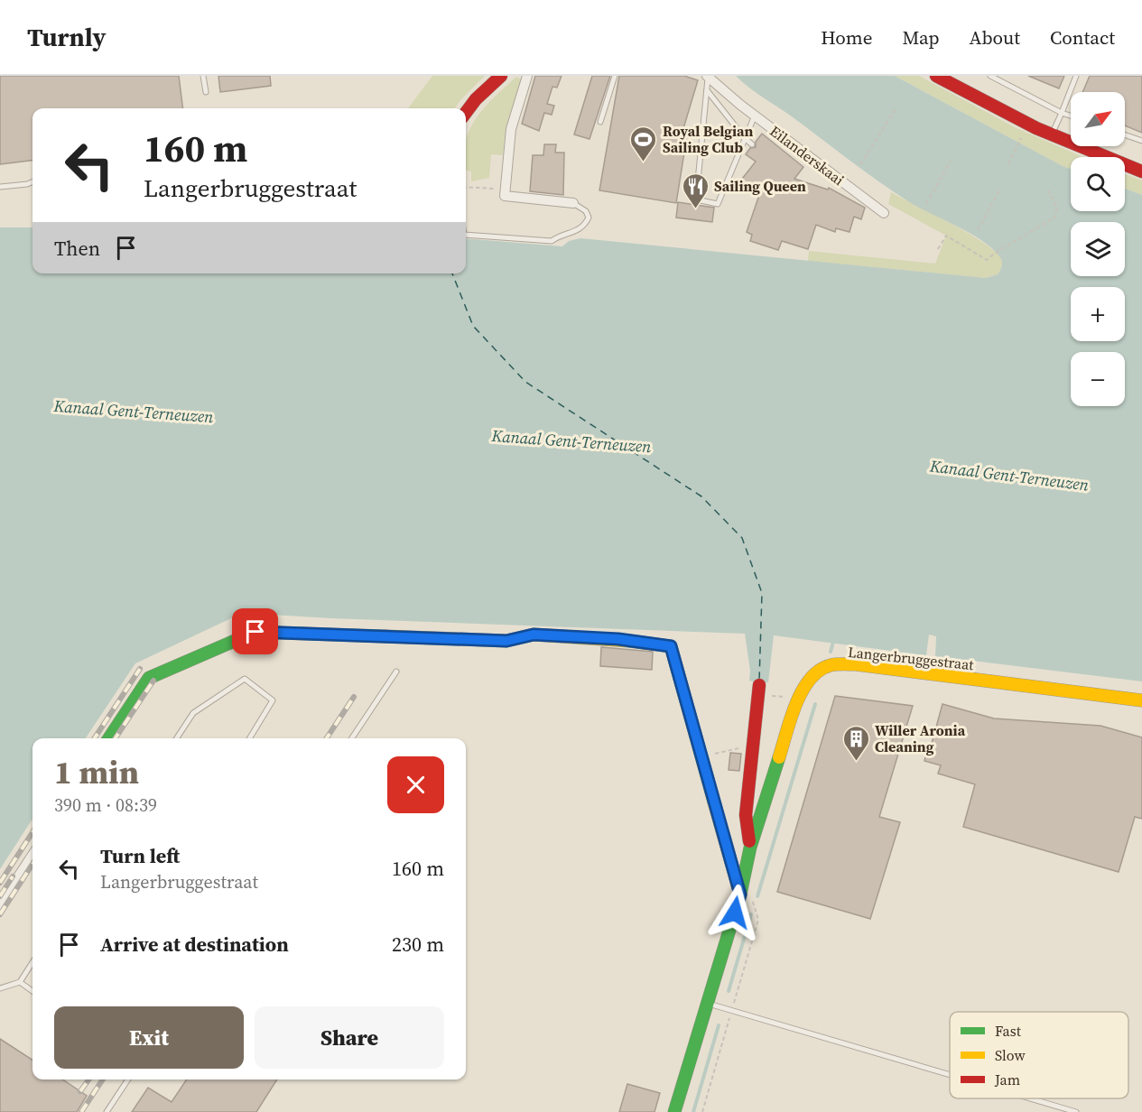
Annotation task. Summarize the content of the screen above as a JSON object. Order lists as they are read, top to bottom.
{
  "streets": {
    "street": ["Eilanderskaai", "Langerbruggestraat"]
  },
  "water": ["Kanaal Gent-Terneuzen"],
  "places": {
    "sports": ["Royal Belgian Sailing Club"],
    "restaurant": ["Sailing Queen"],
    "building": ["Willer Aronia Cleaning"]
  },
  "legend": ["Fast", "Slow", "Jam"],
  "north": "top right",
  "page": {
    "header": "Turnly",
    "nav": [
      "Home",
      "Map",
      "About",
      "Contact"
    ],
    "map_buttons": ["+", "−"],
    "turn": ["160 m", "Langerbruggestraat"],
    "then": "Then",
    "heading": ["1 min", "390 m · 08:39"],
    "list": [
      {
        "name": "Turn left",
        "note": "Langerbruggestraat",
        "value": "160 m"
      },
      {
        "name": "Arrive at destination",
        "value": "230 m"
      }
    ],
    "buttons": ["Exit", "Share"]
  }
}
